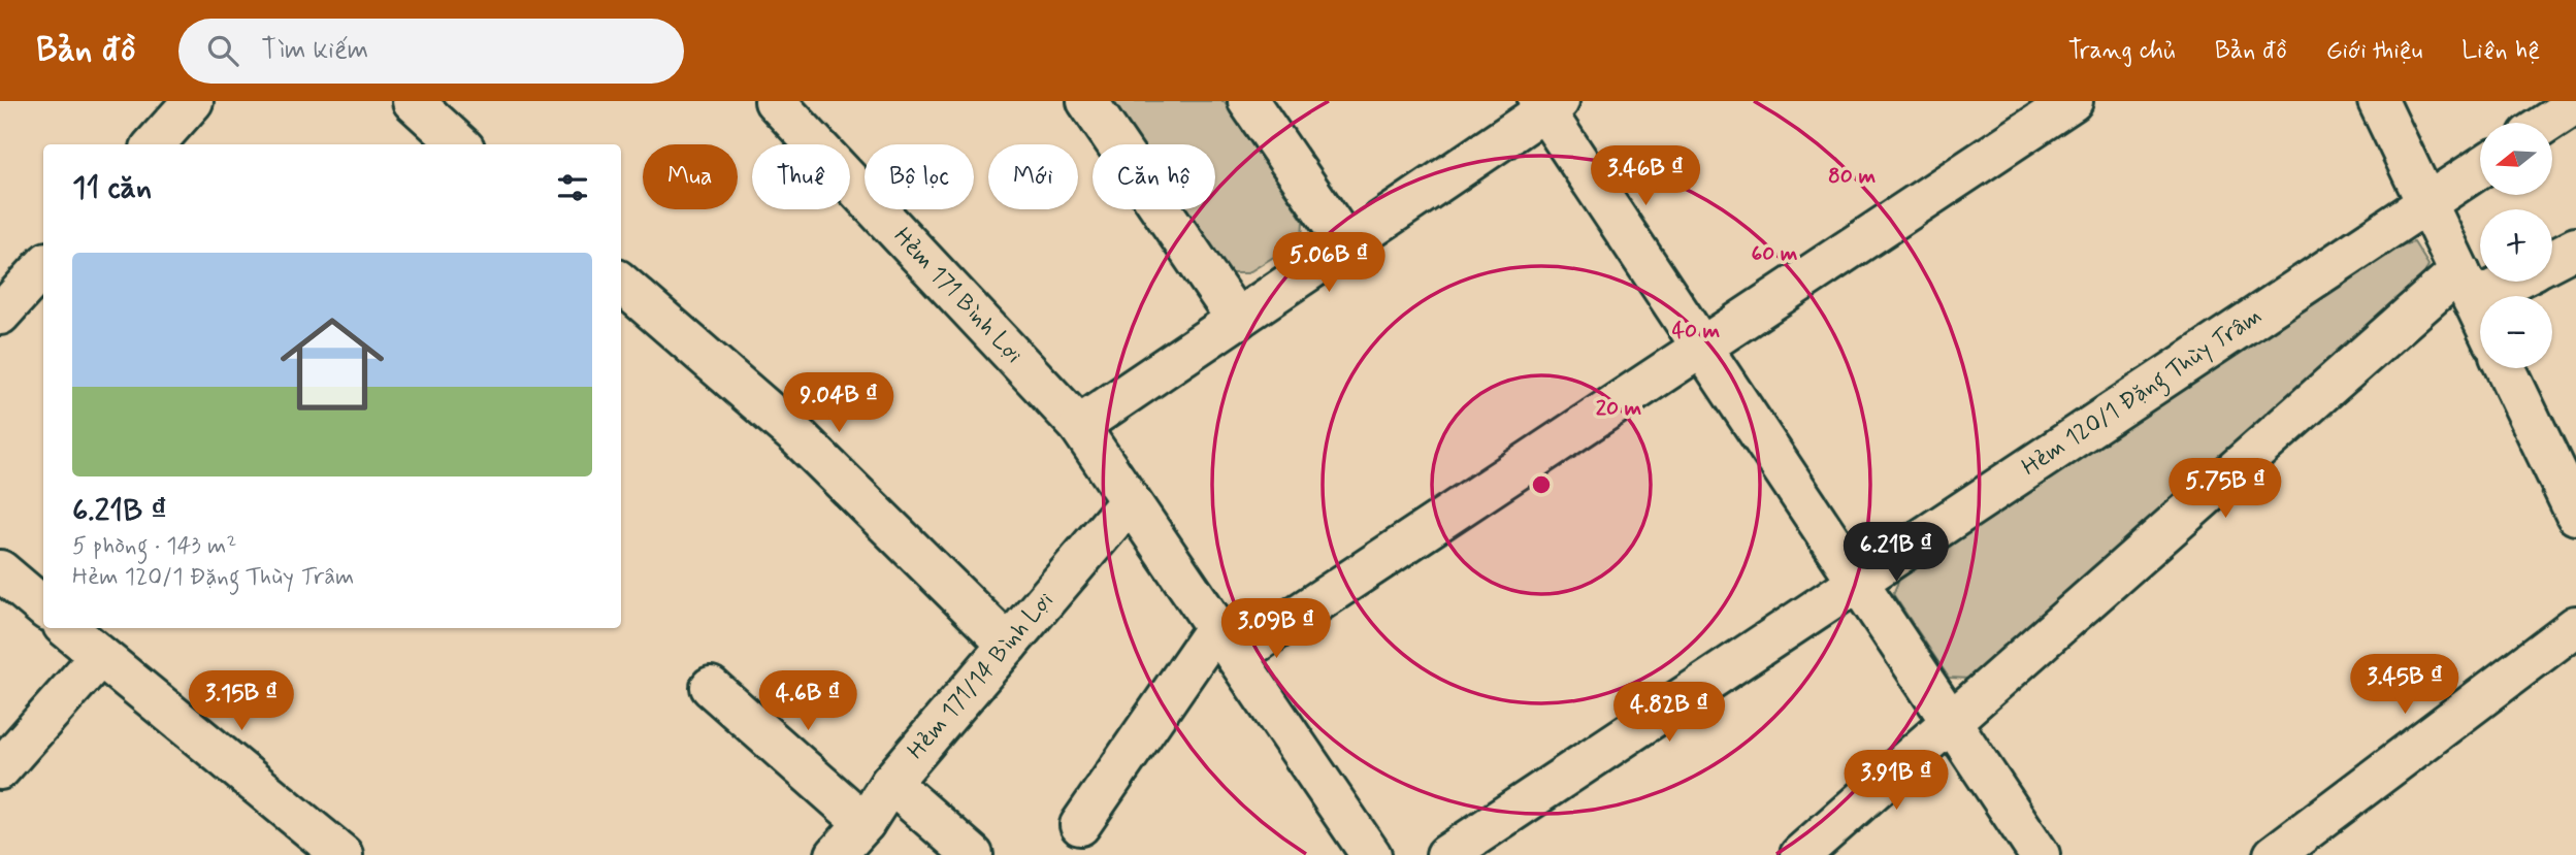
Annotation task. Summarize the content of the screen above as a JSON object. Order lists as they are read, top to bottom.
{
  "streets": {
    "street": ["Hẻm 171 Bình Lợi", "Hẻm 120/1 Đặng Thùy Trâm", "Hẻm 171/14 Bình Lợi"]
  },
  "crossings": [
    ["Hẻm 171 Bình Lợi", "Hẻm 171/14 Bình Lợi"]
  ],
  "north": "left",
  "page": {
    "header": "Bản đồ",
    "search": "Tìm kiếm",
    "nav": [
      "Trang chủ",
      "Bản đồ",
      "Giới thiệu",
      "Liên hệ"
    ],
    "map_buttons": ["+", "−"],
    "chip": [
      "Mua",
      "Thuê",
      "Bộ lọc",
      "Mới",
      "Căn hộ"
    ],
    "heading": "11 căn",
    "price": [
      "3.46B ₫",
      "5.06B ₫",
      "9.04B ₫",
      "5.75B ₫",
      "6.21B ₫",
      "3.09B ₫",
      "3.45B ₫",
      "3.15B ₫",
      "4.6B ₫",
      "4.82B ₫",
      "3.91B ₫"
    ],
    "list": [
      {
        "name": "6.21B ₫",
        "note": "5 phòng · 143 m² · Hẻm 120/1 Đặng Thùy Trâm"
      }
    ]
  },
  "rings": [
    "80 m",
    "60 m",
    "40 m",
    "20 m"
  ]
}
